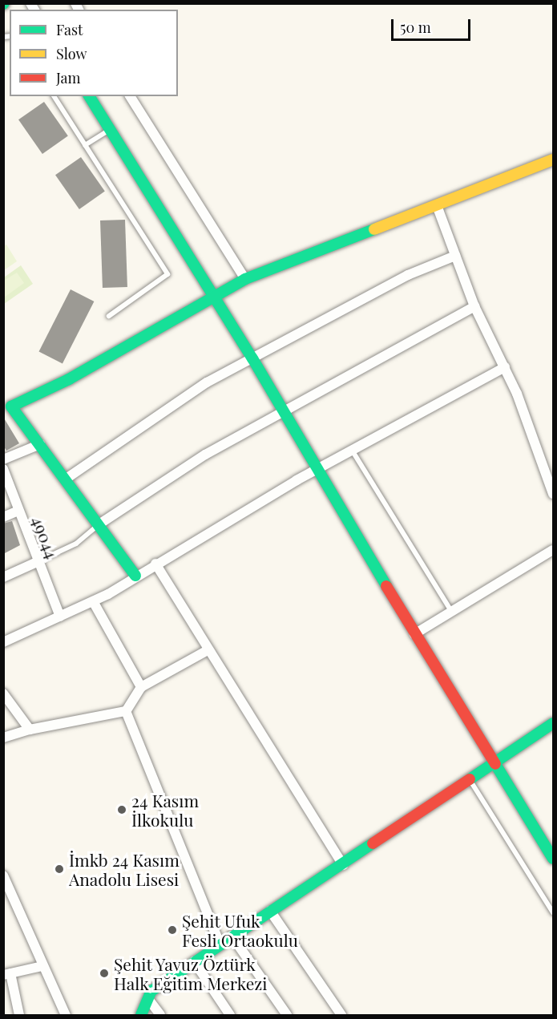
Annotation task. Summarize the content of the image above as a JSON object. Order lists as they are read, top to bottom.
{
  "streets": {
    "street": ["49044"]
  },
  "places": [
    "24 Kasım İlkokulu",
    "İmkb 24 Kasım Anadolu Lisesi",
    "Şehit Ufuk Fesli Ortaokulu",
    "Şehit Yavuz Öztürk Halk Eğitim Merkezi"
  ],
  "legend": ["Fast", "Slow", "Jam"],
  "scale_bar": "50 m"
}
